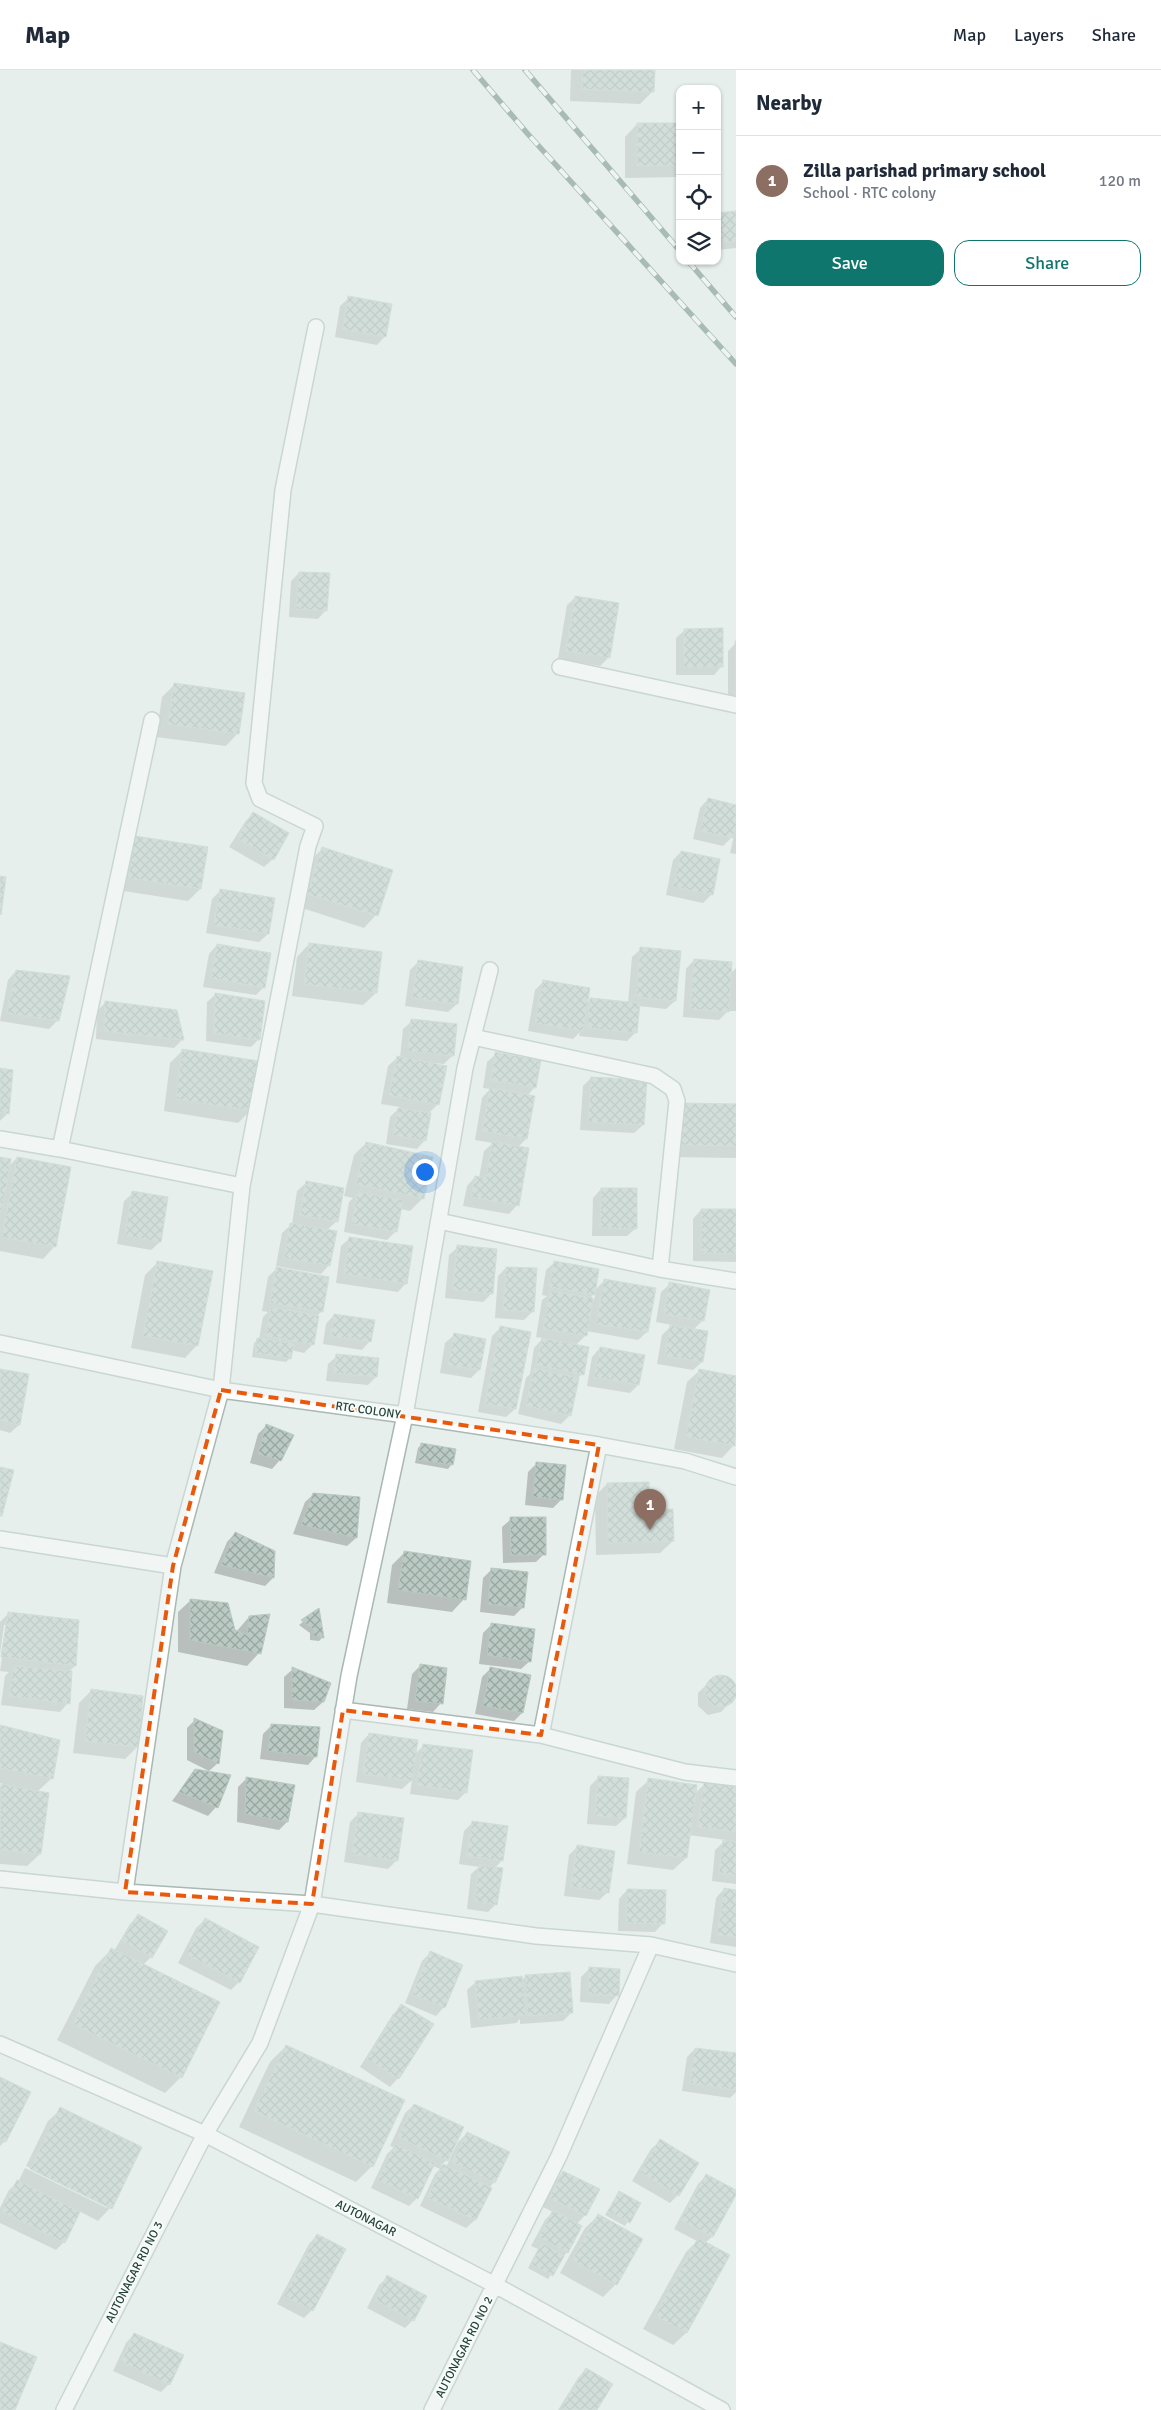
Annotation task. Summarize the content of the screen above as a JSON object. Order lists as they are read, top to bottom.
{
  "streets": {
    "street": [
      "RTC COLONY",
      "AUTONAGAR",
      "AUTONAGAR RD NO 3",
      "AUTONAGAR RD NO 2"
    ]
  },
  "crossings": [
    ["RTC COLONY", "AUTONAGAR RD NO 3"],
    ["AUTONAGAR", "AUTONAGAR RD NO 3"],
    ["AUTONAGAR", "AUTONAGAR RD NO 2"]
  ],
  "page": {
    "header": "Map",
    "nav": ["Map", "Layers", "Share"],
    "heading": "Nearby",
    "map_buttons": ["+", "−"],
    "list": [
      {
        "mark": "1",
        "name": "Zilla parishad primary school",
        "note": "School · RTC colony",
        "value": "120 m"
      }
    ],
    "buttons": ["Save", "Share"],
    "pins": "1"
  }
}
